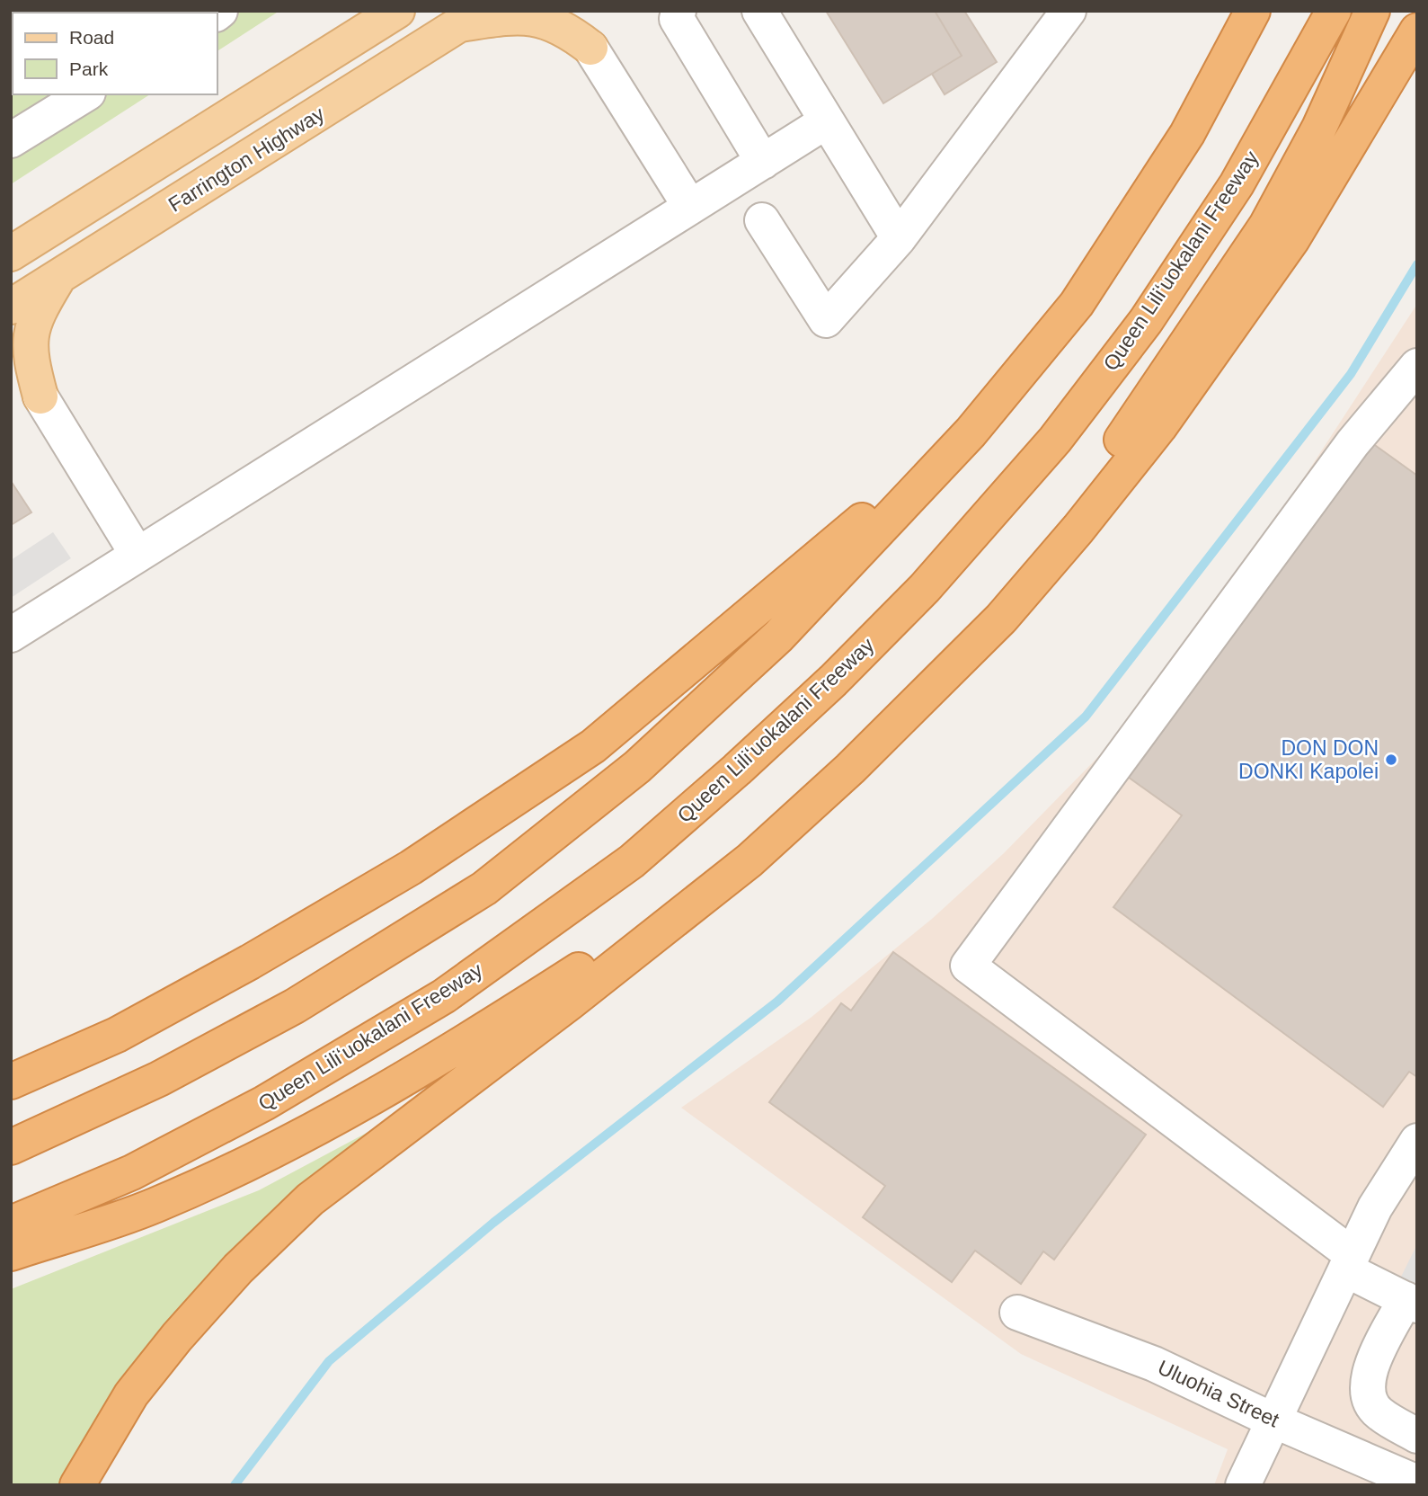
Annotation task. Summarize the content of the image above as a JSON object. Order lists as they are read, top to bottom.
{
  "streets": {
    "highway": ["Queen Liliʻuokalani Freeway"],
    "main road": ["Farrington Highway"],
    "street": ["Uluohia Street"]
  },
  "places": ["DON DON DONKI Kapolei"],
  "legend": ["Road", "Park"]
}
